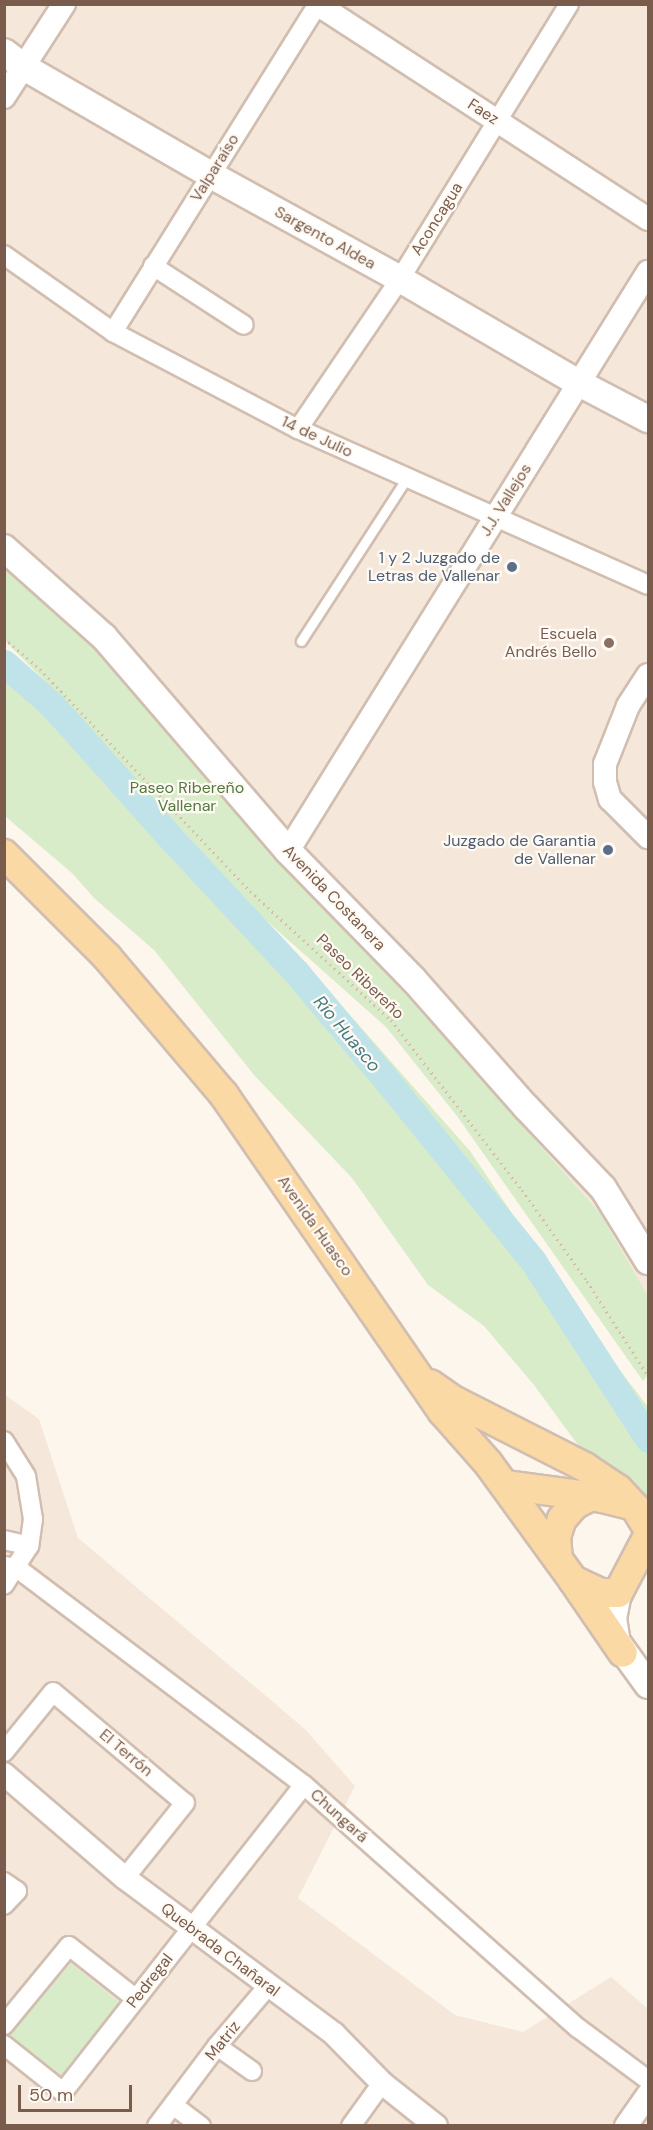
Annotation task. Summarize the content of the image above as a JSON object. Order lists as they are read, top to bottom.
{
  "streets": {
    "main road": ["Sargento Aldea", "Avenida Costanera", "Avenida Huasco"],
    "street": [
      "Faez",
      "Valparaíso",
      "Aconcagua",
      "14 de Julio",
      "J.J. Vallejos",
      "El Terrón",
      "Chungará",
      "Quebrada Chañaral",
      "Pedregal",
      "Matriz"
    ],
    "path": ["Paseo Ribereño"]
  },
  "crossings": [
    ["Faez", "Valparaíso"],
    ["Faez", "Aconcagua"],
    ["Valparaíso", "Sargento Aldea"],
    ["Valparaíso", "14 de Julio"],
    ["Aconcagua", "Sargento Aldea"],
    ["Aconcagua", "14 de Julio"],
    ["Sargento Aldea", "J.J. Vallejos"],
    ["14 de Julio", "J.J. Vallejos"],
    ["J.J. Vallejos", "Avenida Costanera"],
    ["El Terrón", "Quebrada Chañaral"],
    ["Chungará", "Pedregal"],
    ["Quebrada Chañaral", "Pedregal"],
    ["Quebrada Chañaral", "Matriz"]
  ],
  "water": ["Río Huasco"],
  "parks": ["Paseo Ribereño Vallenar"],
  "places": ["1 y 2 Juzgado de Letras de Vallenar", "Escuela Andrés Bello", "Juzgado de Garantia de Vallenar"],
  "scale_bar": "50 m"
}
